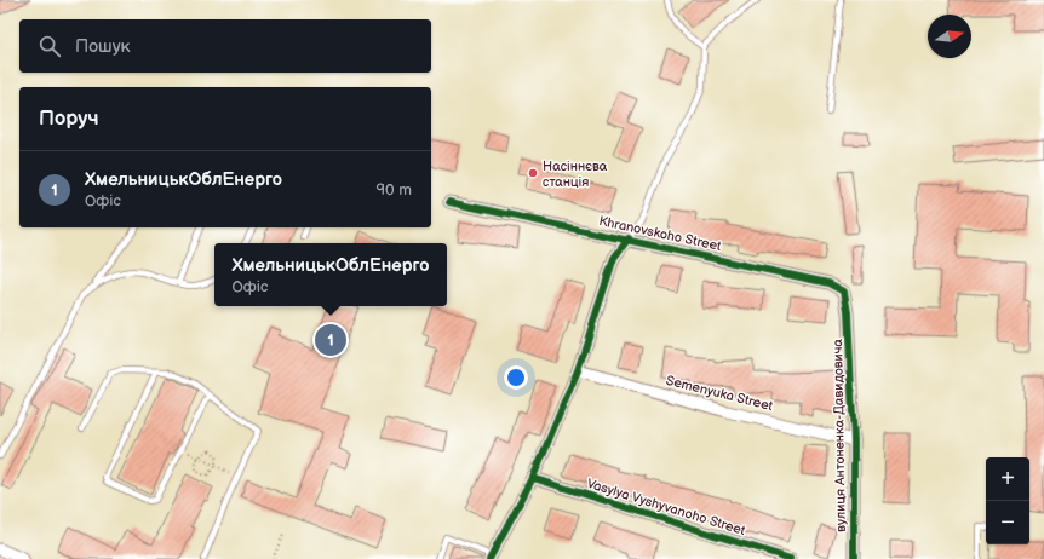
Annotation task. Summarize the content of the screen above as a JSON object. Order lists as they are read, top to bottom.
{
  "streets": {
    "street": [
      "Khranovskoho Street",
      "Semenyuka Street",
      "вулиця Антоненка-Давидовича",
      "Vasylya Vyshyvanoho Street"
    ]
  },
  "crossings": [
    ["Khranovskoho Street", "вулиця Антоненка-Давидовича"],
    ["Semenyuka Street", "вулиця Антоненка-Давидовича"]
  ],
  "places": ["Насіннєва станція"],
  "north": "right",
  "page": {
    "search": "Пошук",
    "heading": "Поруч",
    "list": [
      {
        "mark": "1",
        "name": "ХмельницькОблЕнерго",
        "note": "Офіс",
        "value": "90 m"
      }
    ],
    "popup": ["ХмельницькОблЕнерго", "Офіс"],
    "pins": "1",
    "map_buttons": ["+", "−"]
  }
}
